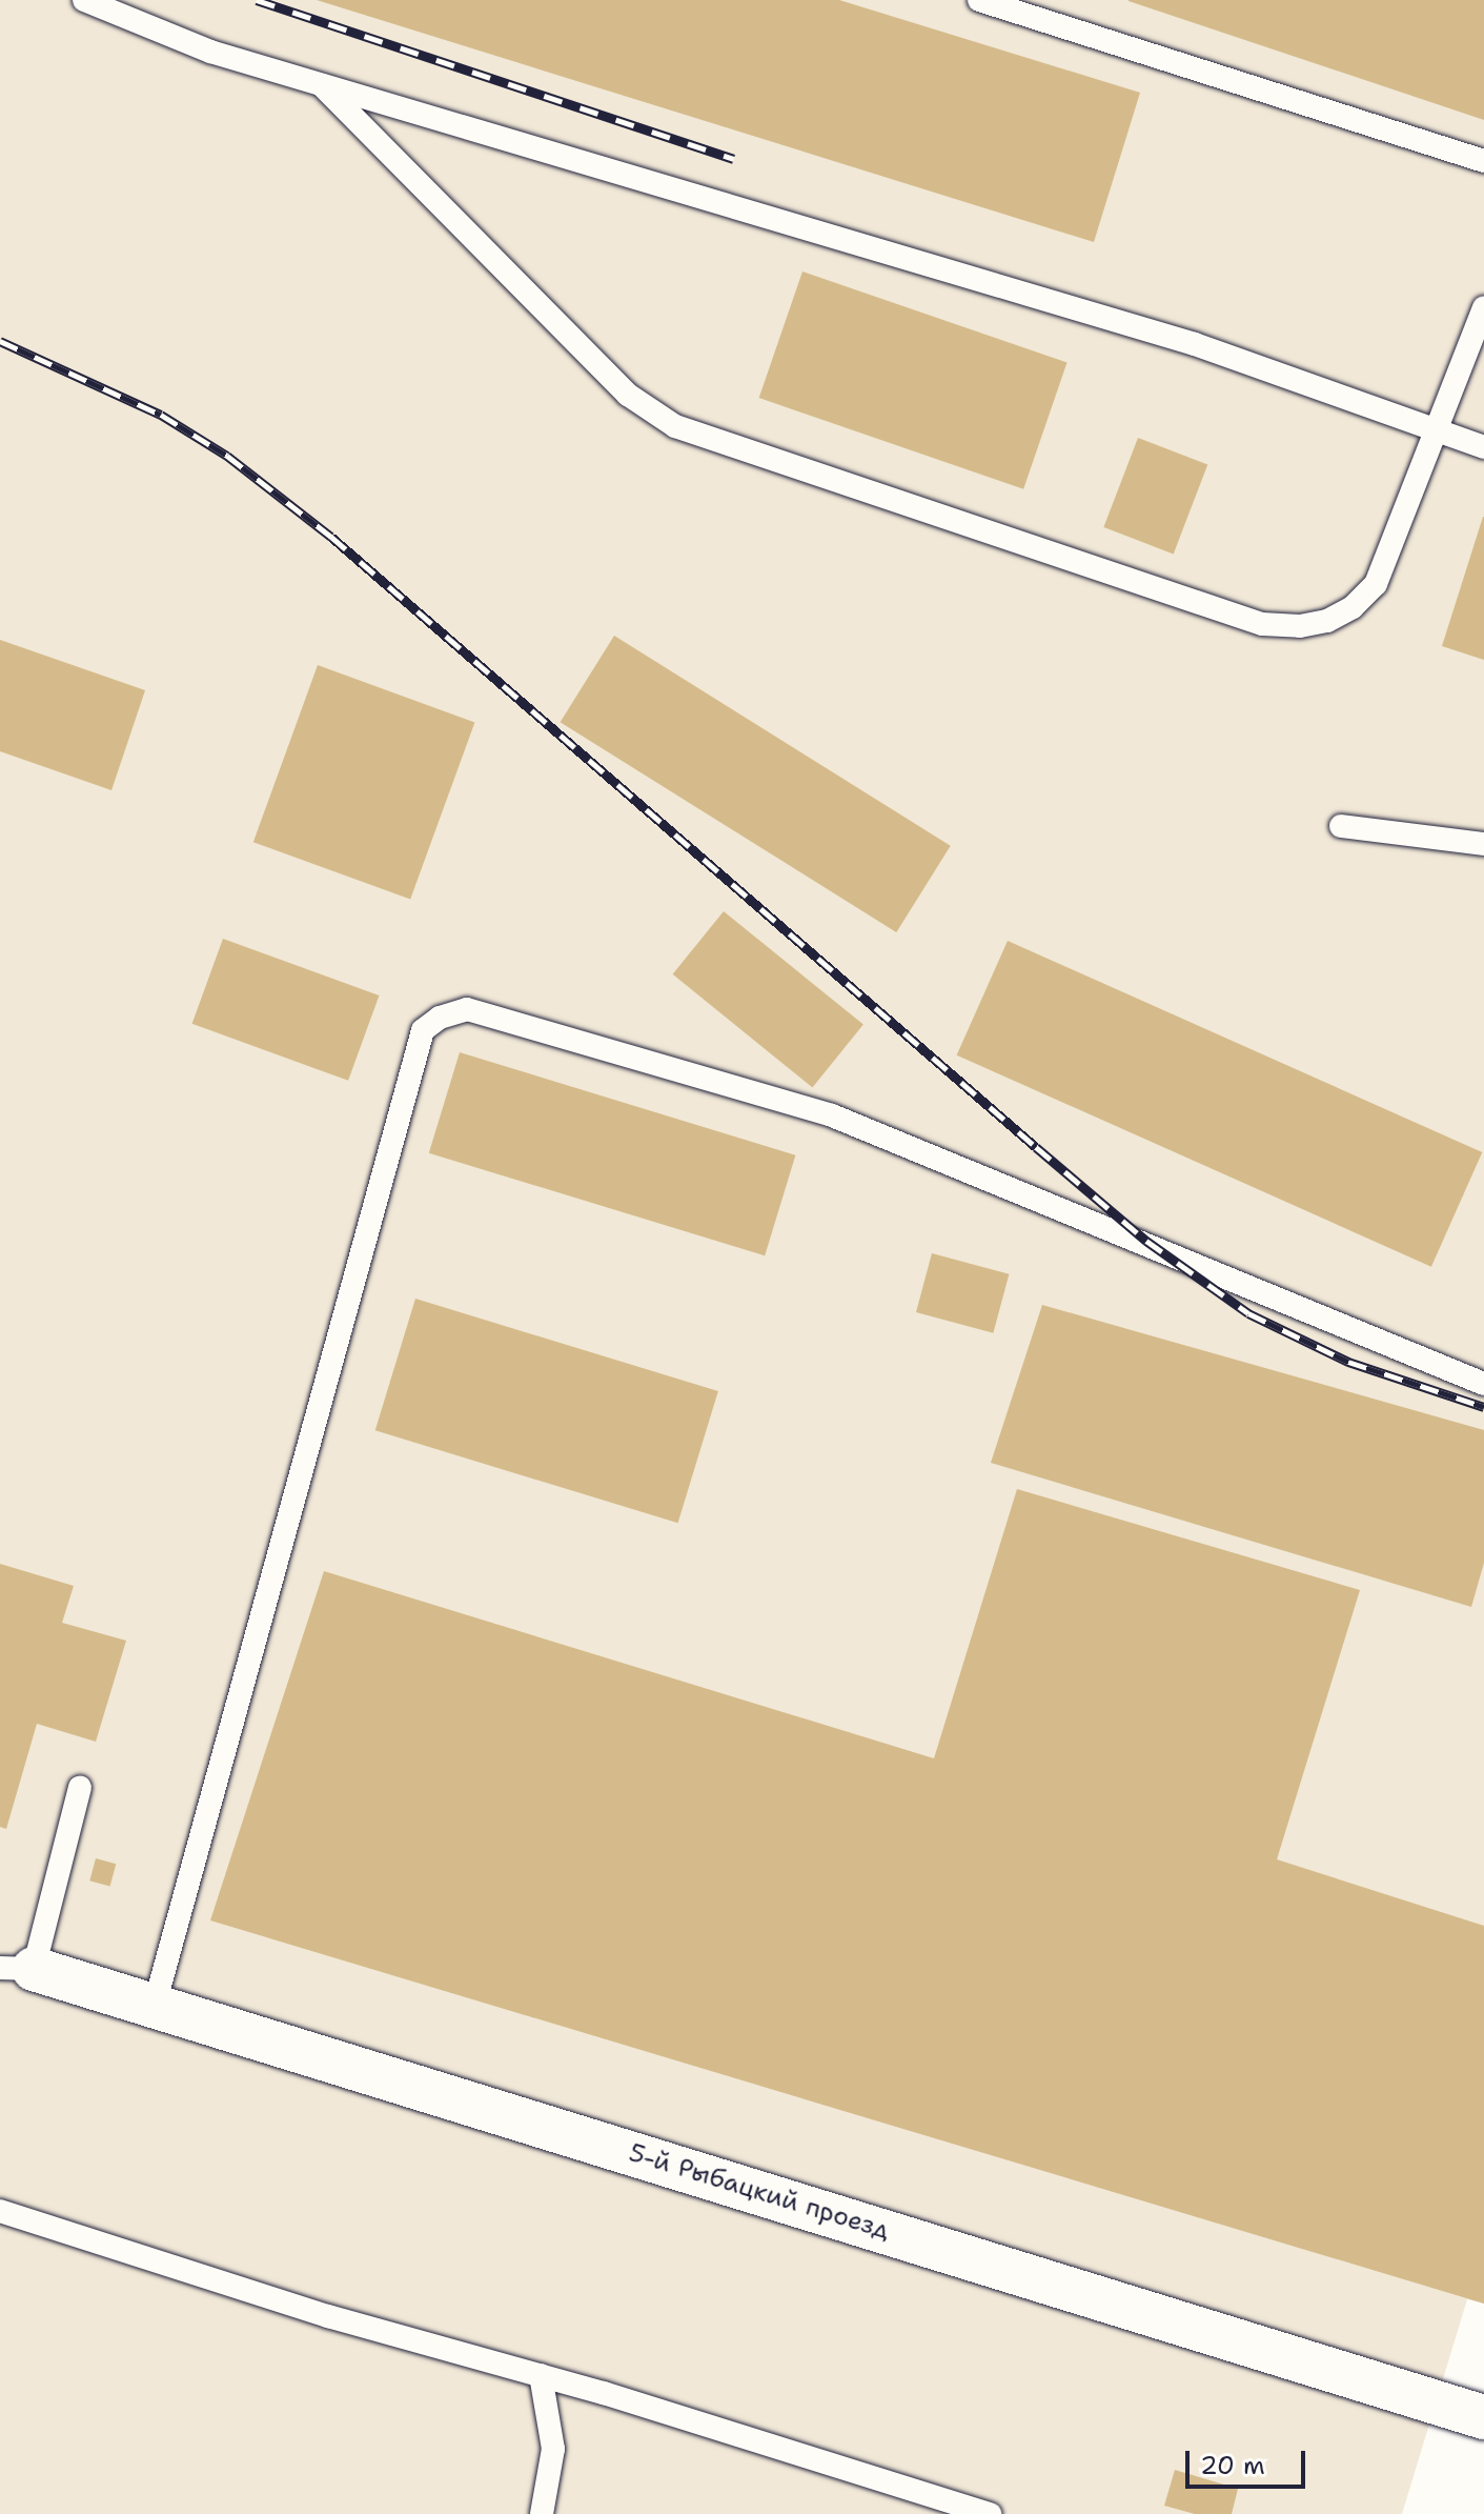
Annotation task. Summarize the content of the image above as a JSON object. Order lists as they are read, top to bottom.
{
  "streets": {
    "street": ["5-й Рыбацкий проезд"]
  },
  "scale_bar": "20 m"
}
